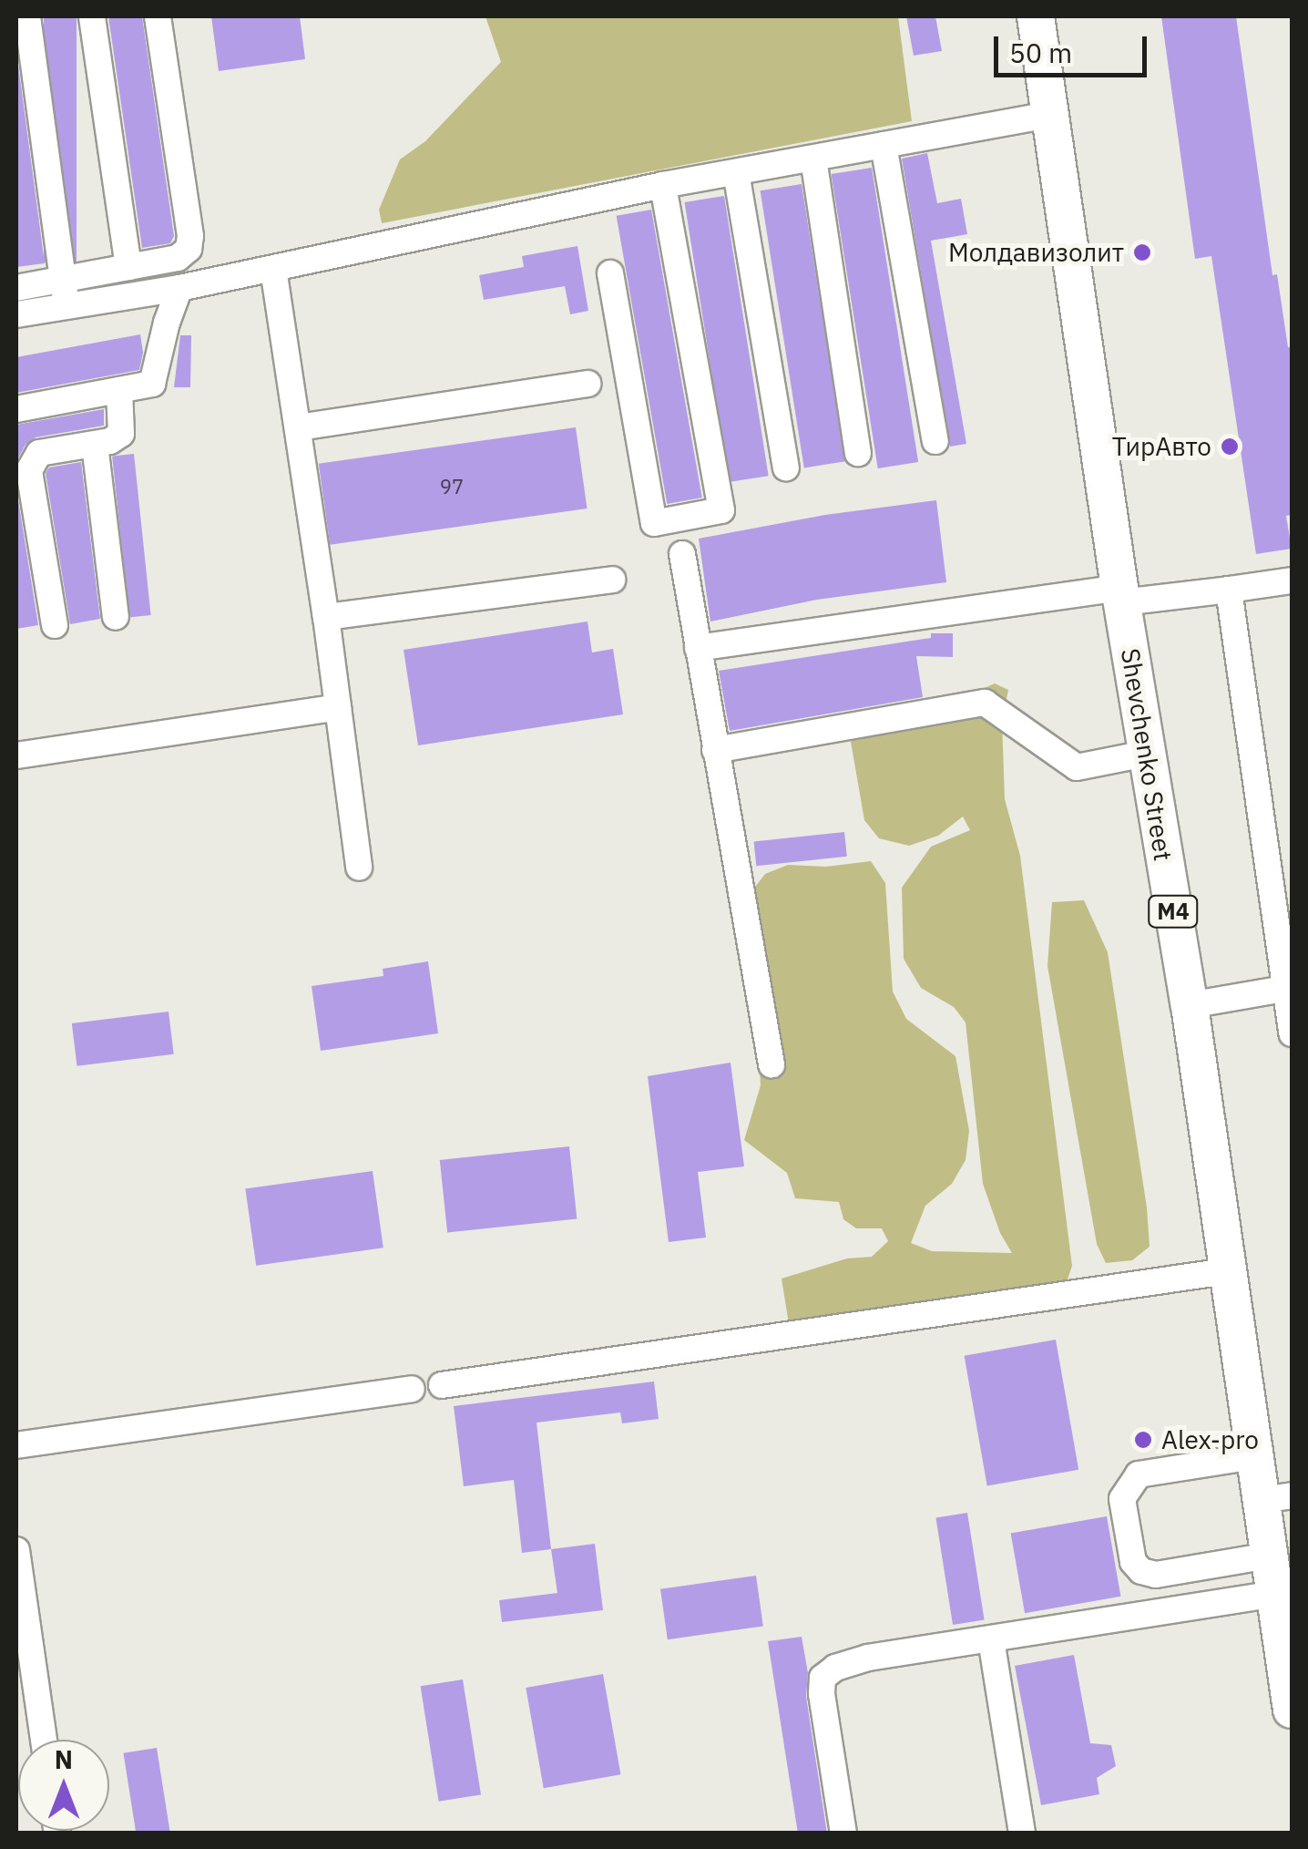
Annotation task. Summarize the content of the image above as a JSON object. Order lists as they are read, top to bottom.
{
  "streets": {
    "highway": ["Shevchenko Street", "M4"]
  },
  "places": ["Молдавизолит", "ТирАвто", "Alex-pro"],
  "house_numbers": ["97"],
  "scale_bar": "50 m",
  "north": "top"
}
